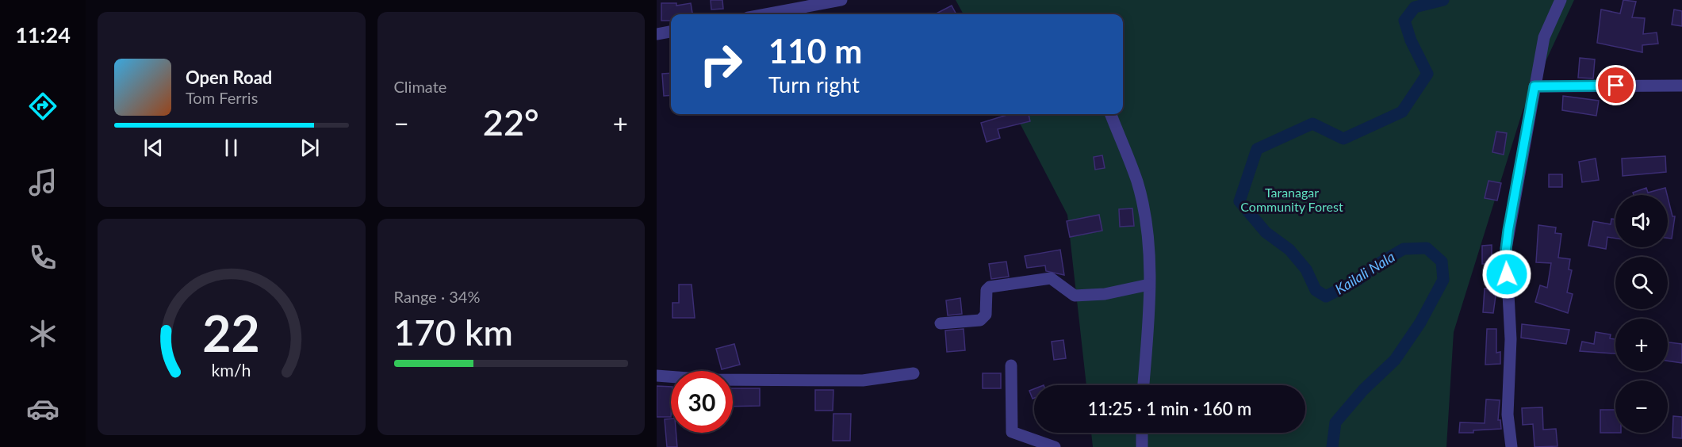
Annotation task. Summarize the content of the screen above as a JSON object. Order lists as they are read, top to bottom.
{
  "water": ["Kailali Nala"],
  "parks": ["Taranagar Community Forest"],
  "page": {
    "tabs": "11:24",
    "tile": [
      "Climate",
      ["Range · 34%", "170 km"]
    ],
    "turn": ["110 m", "Turn right"],
    "song": ["Open Road", "Tom Ferris"],
    "heat": ["−", "22°", "+"],
    "map_buttons": ["+", "−"],
    "limit": "30",
    "trip": "11:25 · 1 min · 160 m",
    "gauge": ["22", "km/h"]
  }
}
